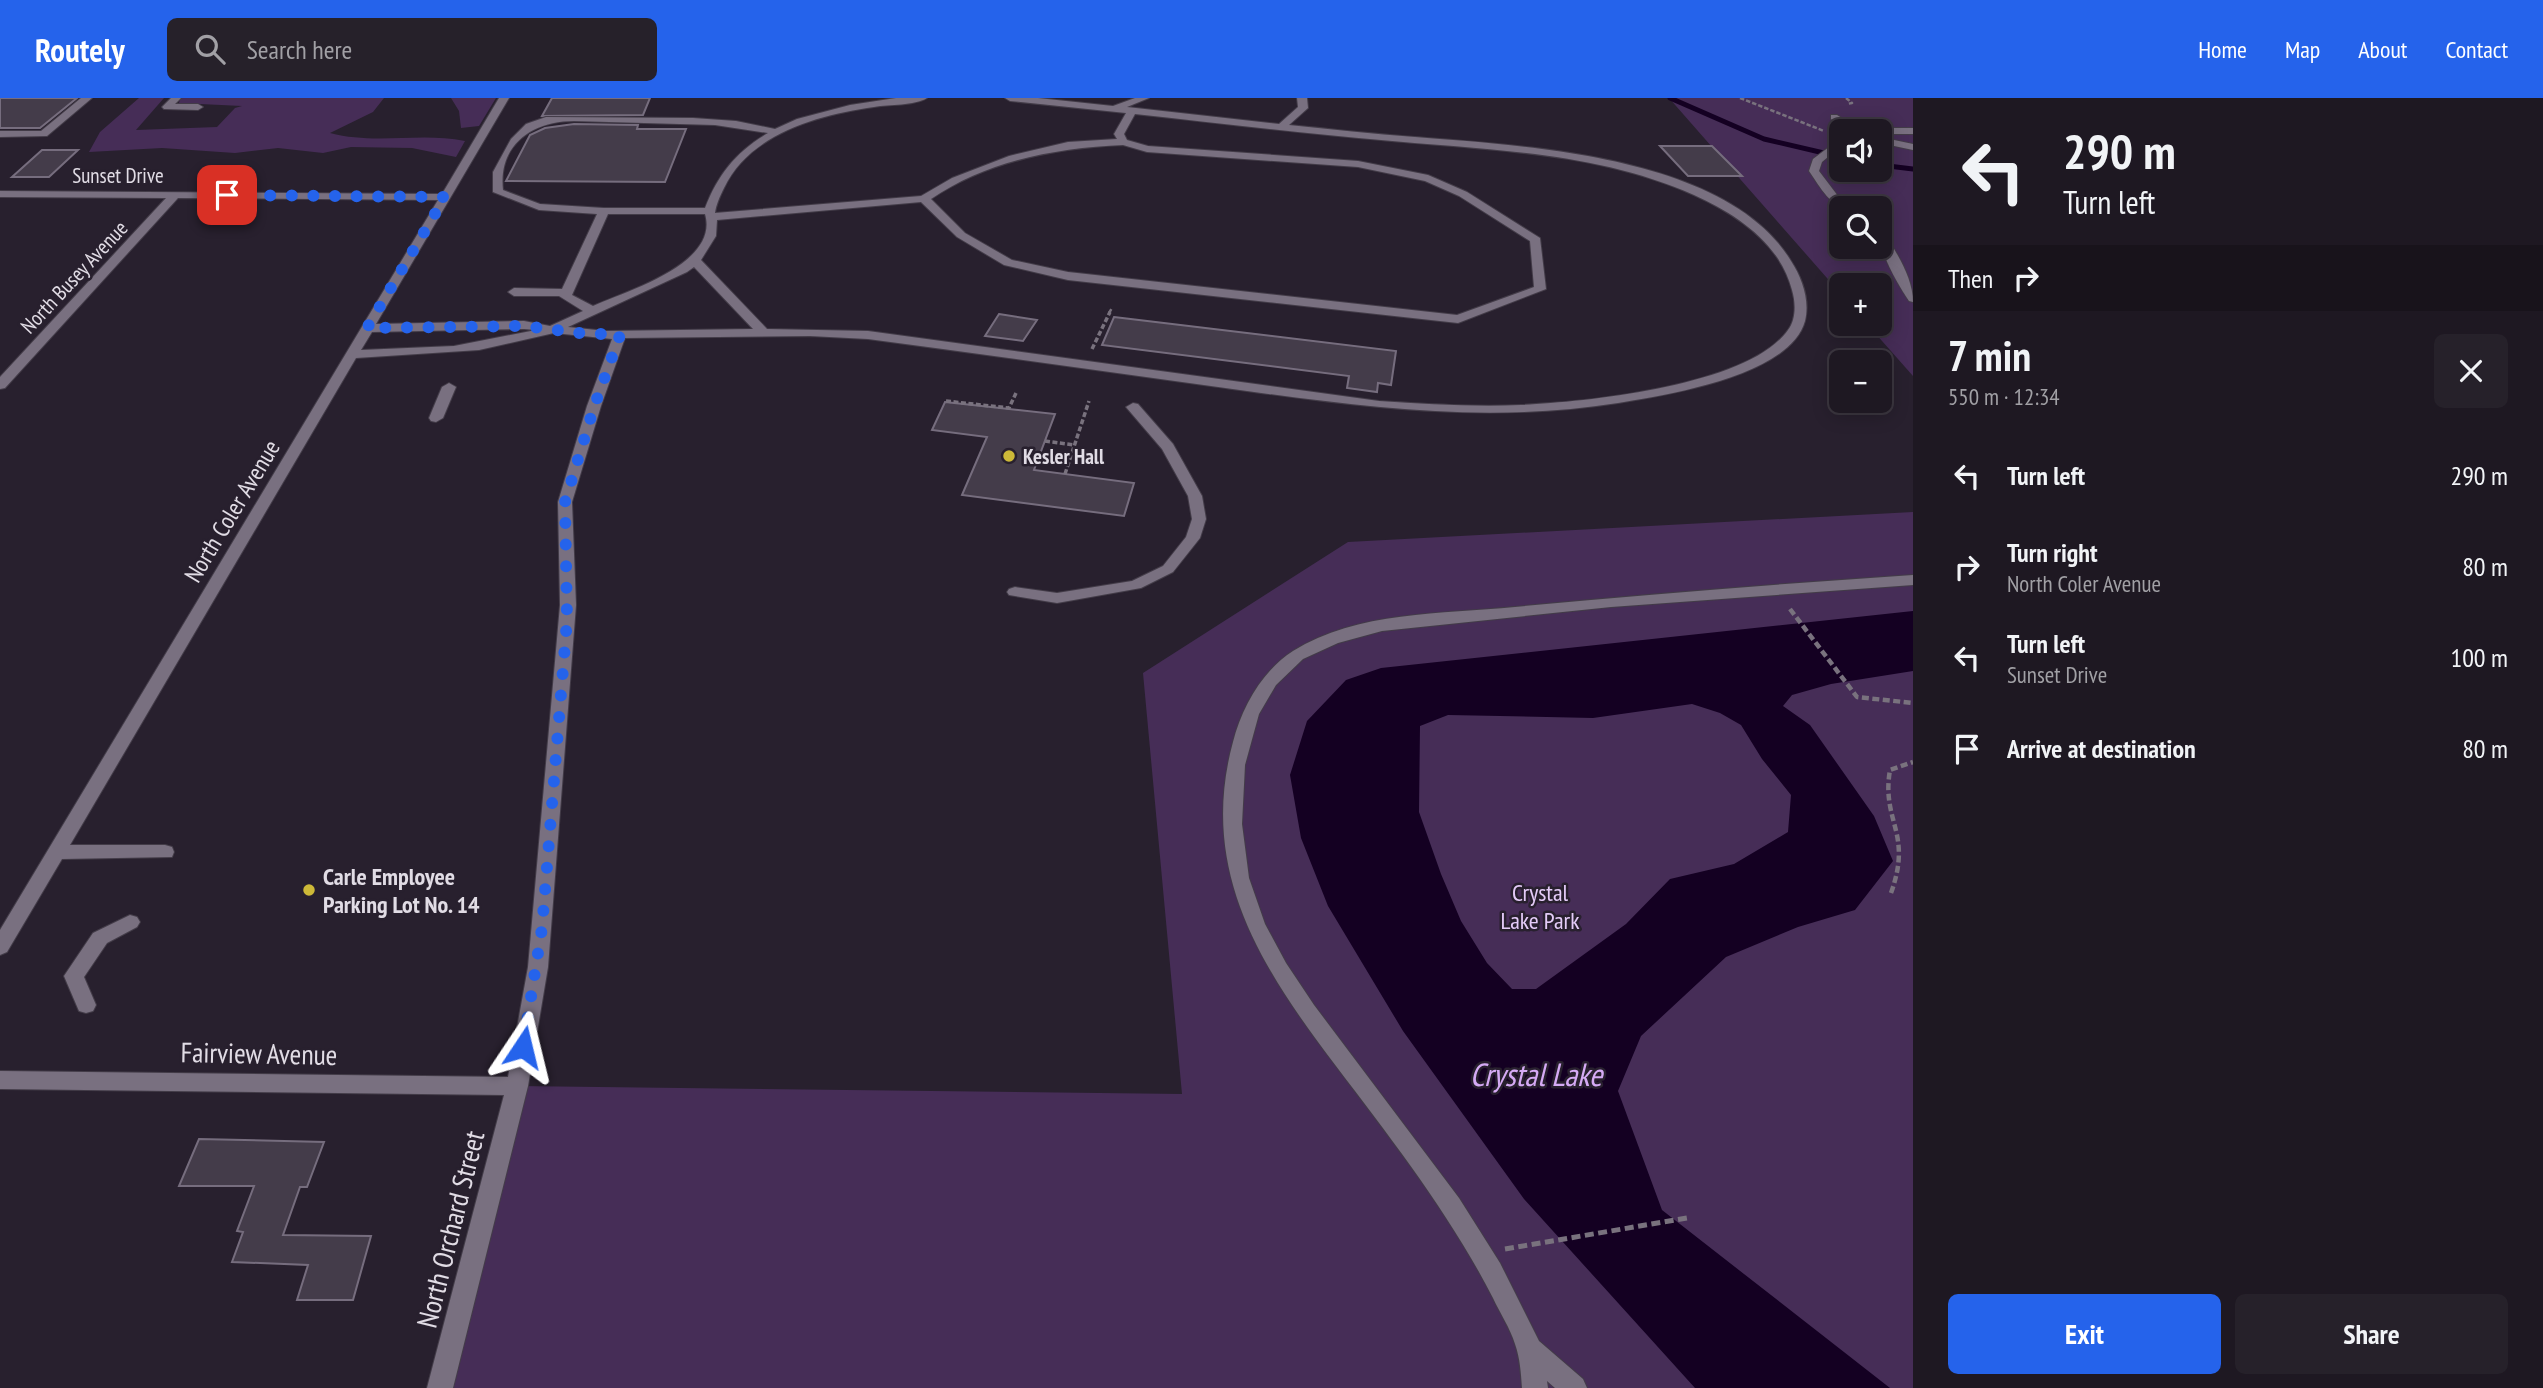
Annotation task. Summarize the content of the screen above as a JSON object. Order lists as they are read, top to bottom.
{
  "streets": {
    "street": [
      "Sunset Drive",
      "North Busey Avenue",
      "North Coler Avenue",
      "Fairview Avenue",
      "North Orchard Street"
    ]
  },
  "crossings": [
    ["Sunset Drive", "North Busey Avenue"],
    ["Sunset Drive", "North Coler Avenue"],
    ["Fairview Avenue", "North Orchard Street"]
  ],
  "water": ["Crystal Lake"],
  "parks": ["Crystal Lake Park"],
  "places": ["Kesler Hall", "Carle Employee Parking Lot No. 14"],
  "page": {
    "header": "Routely",
    "search": "Search here",
    "nav": [
      "Home",
      "Map",
      "About",
      "Contact"
    ],
    "turn": ["290 m", "Turn left"],
    "map_buttons": ["+", "−"],
    "then": "Then",
    "heading": ["7 min", "550 m · 12:34"],
    "list": [
      {
        "name": "Turn left",
        "value": "290 m"
      },
      {
        "name": "Turn right",
        "note": "North Coler Avenue",
        "value": "80 m"
      },
      {
        "name": "Turn left",
        "note": "Sunset Drive",
        "value": "100 m"
      },
      {
        "name": "Arrive at destination",
        "value": "80 m"
      }
    ],
    "buttons": ["Exit", "Share"]
  }
}
